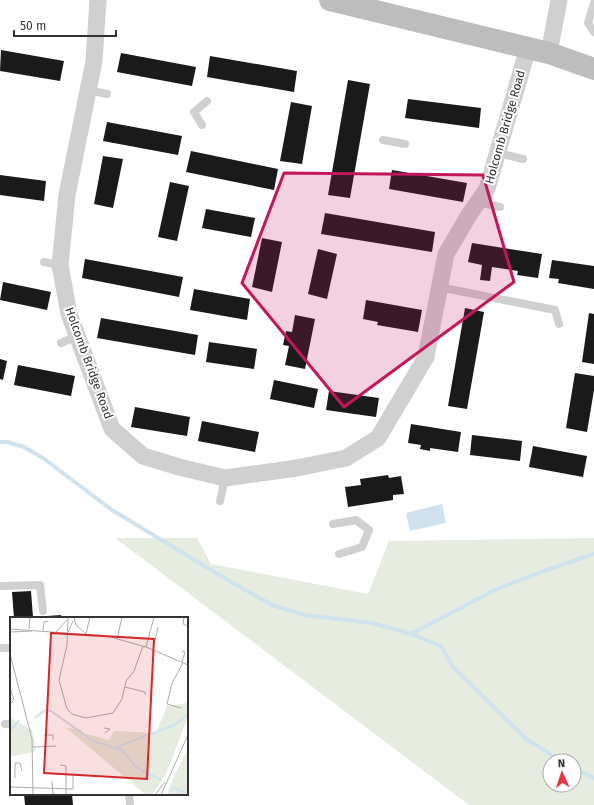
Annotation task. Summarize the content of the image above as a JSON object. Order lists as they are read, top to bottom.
{
  "streets": {
    "street": ["Holcomb Bridge Road"]
  },
  "scale_bar": "50 m",
  "north": "top"
}
